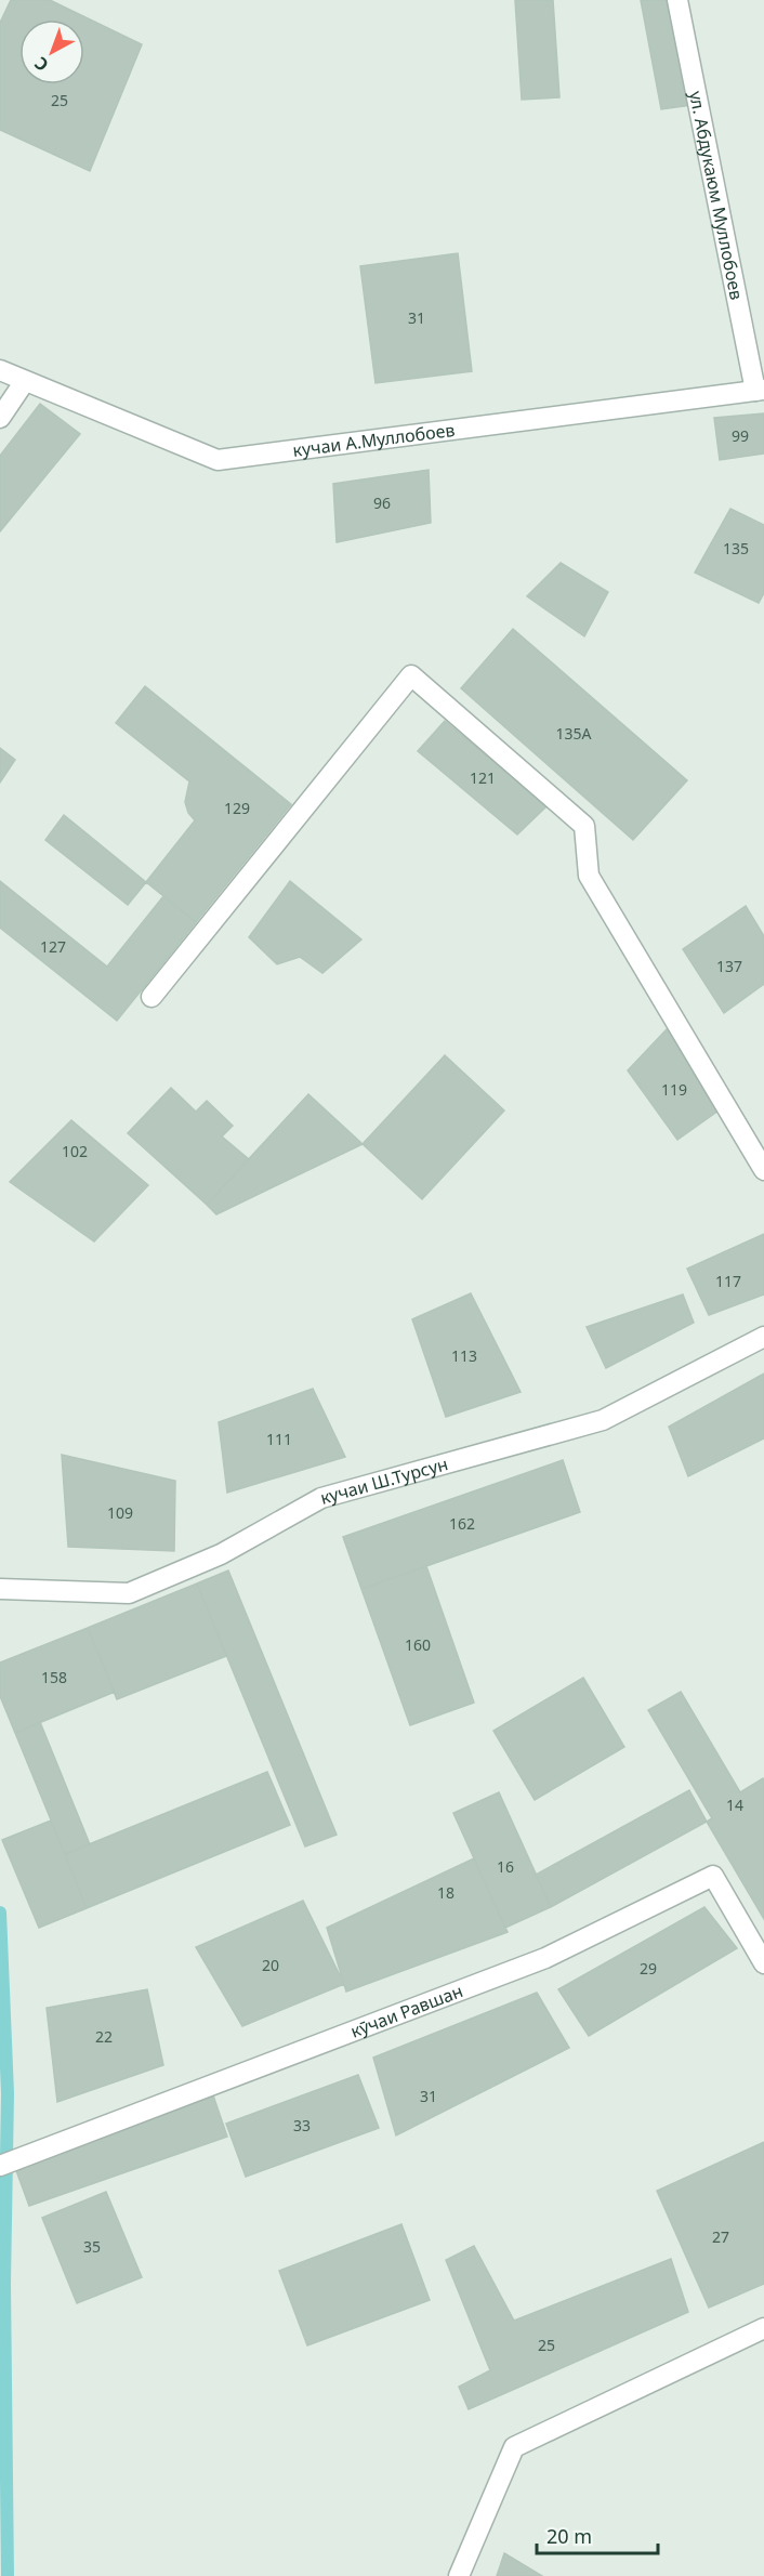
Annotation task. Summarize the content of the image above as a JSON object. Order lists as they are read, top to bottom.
{
  "streets": {
    "street": [
      "ул. Абдукаюм Муллобоев",
      "кучаи А.Муллобоев",
      "кучаи Ш.Турсун",
      "кӯчаи Равшан"
    ]
  },
  "crossings": [
    ["ул. Абдукаюм Муллобоев", "кучаи А.Муллобоев"]
  ],
  "house_numbers": [
    "25",
    "31",
    "99",
    "96",
    "135",
    "135А",
    "121",
    "129",
    "127",
    "137",
    "119",
    "102",
    "117",
    "113",
    "111",
    "109",
    "162",
    "160",
    "158",
    "14",
    "16",
    "18",
    "20",
    "29",
    "22",
    "31",
    "33",
    "27",
    "35",
    "25"
  ],
  "scale_bar": "20 m",
  "north": "bottom left"
}
